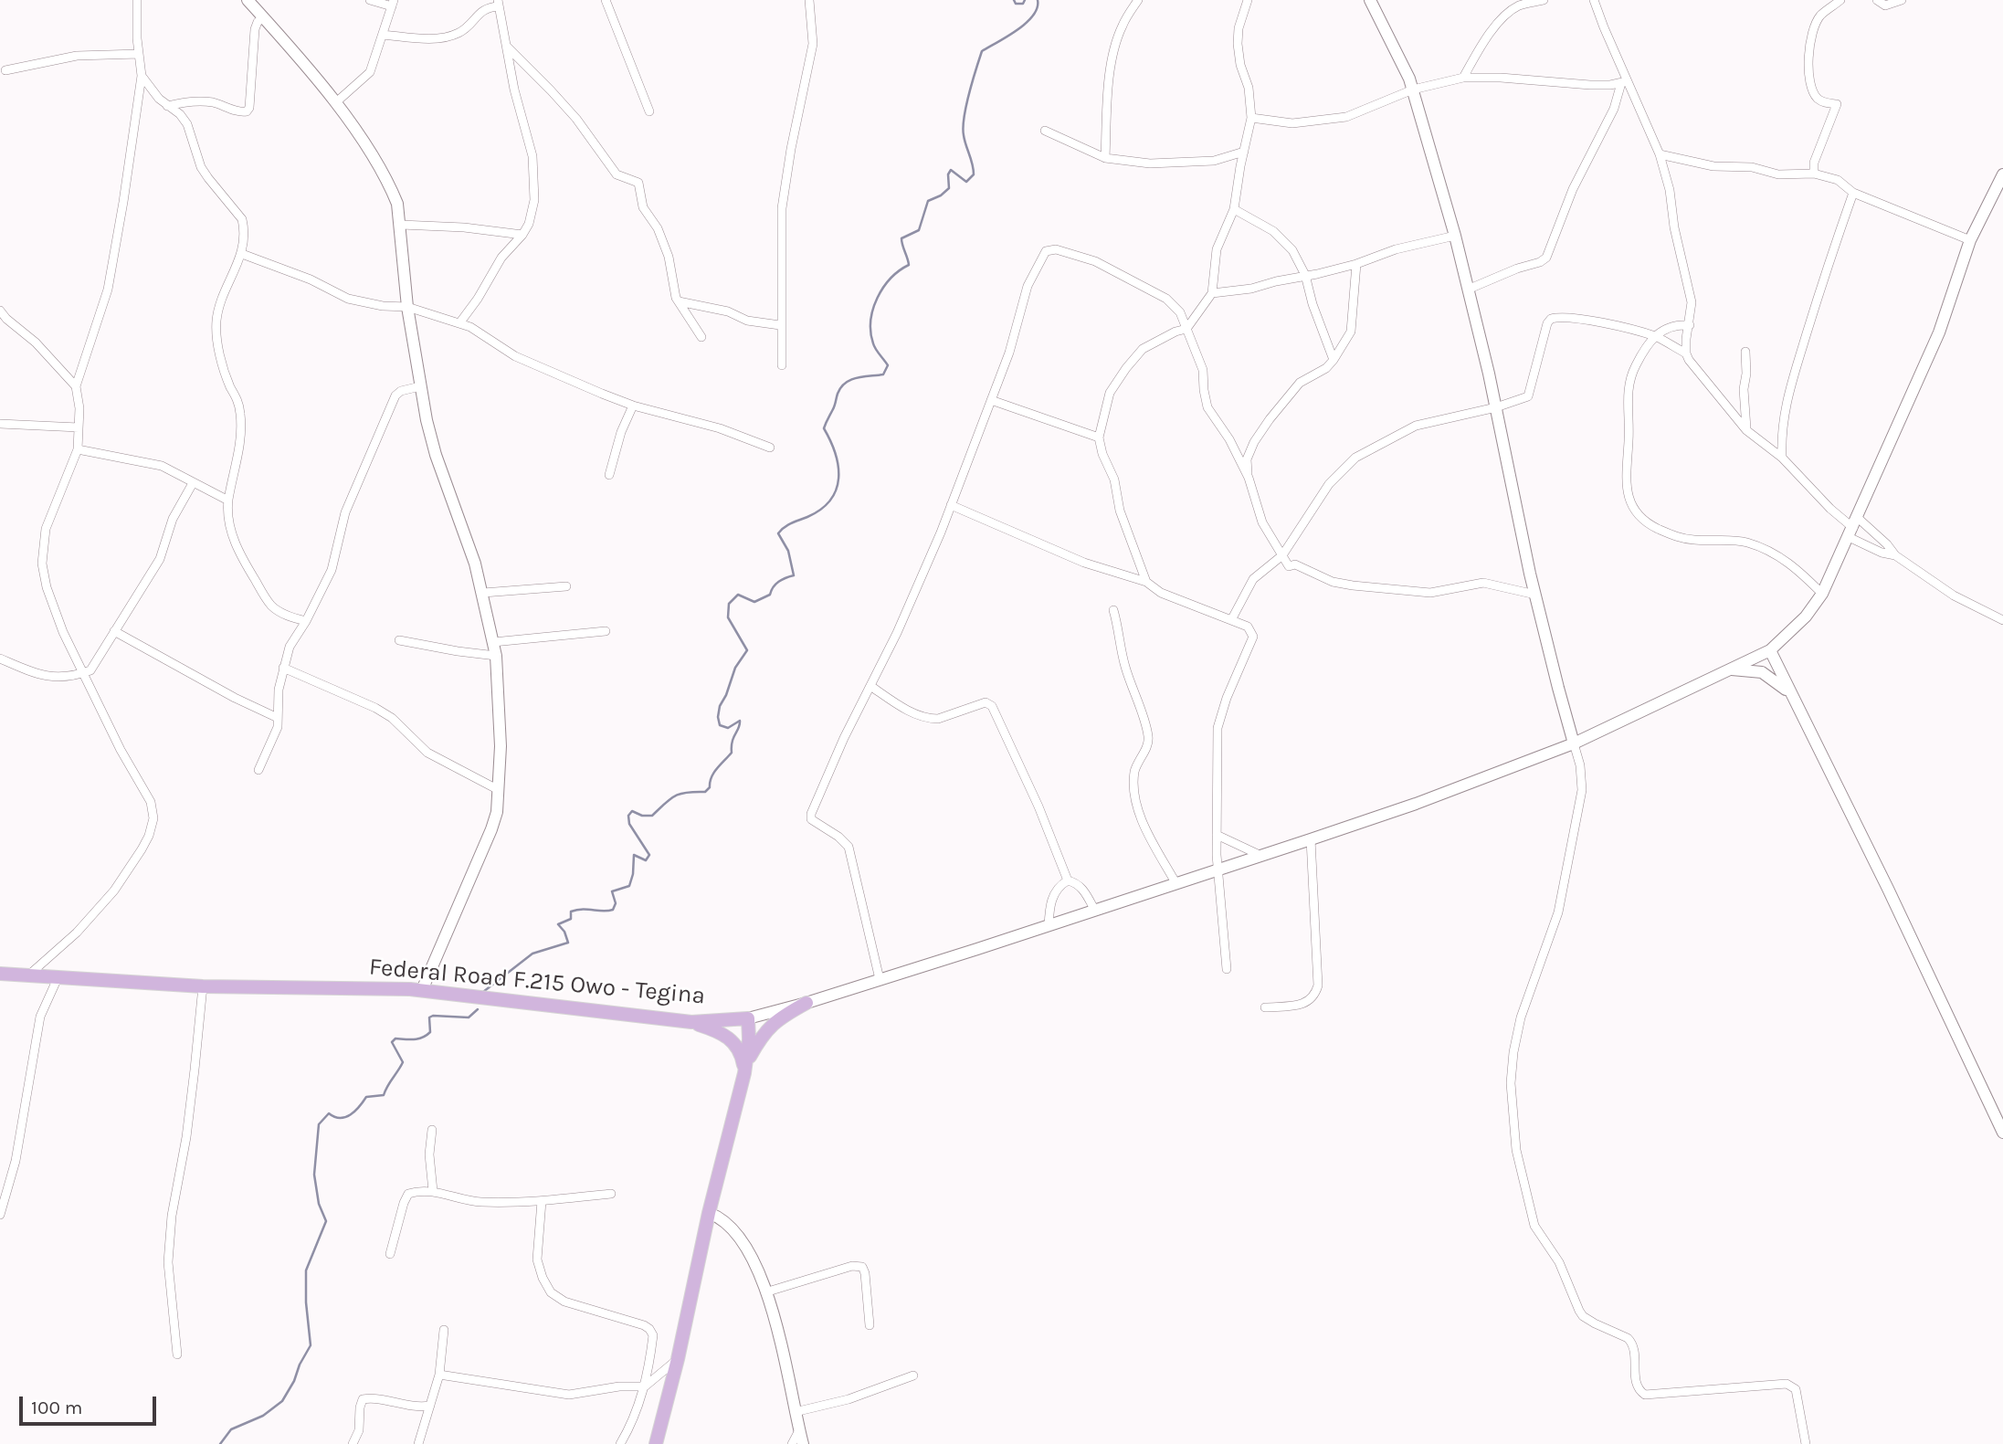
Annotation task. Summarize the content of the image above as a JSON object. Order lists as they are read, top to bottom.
{
  "streets": {
    "main road": ["Federal Road F.215 Owo - Tegina"]
  },
  "scale_bar": "100 m"
}
